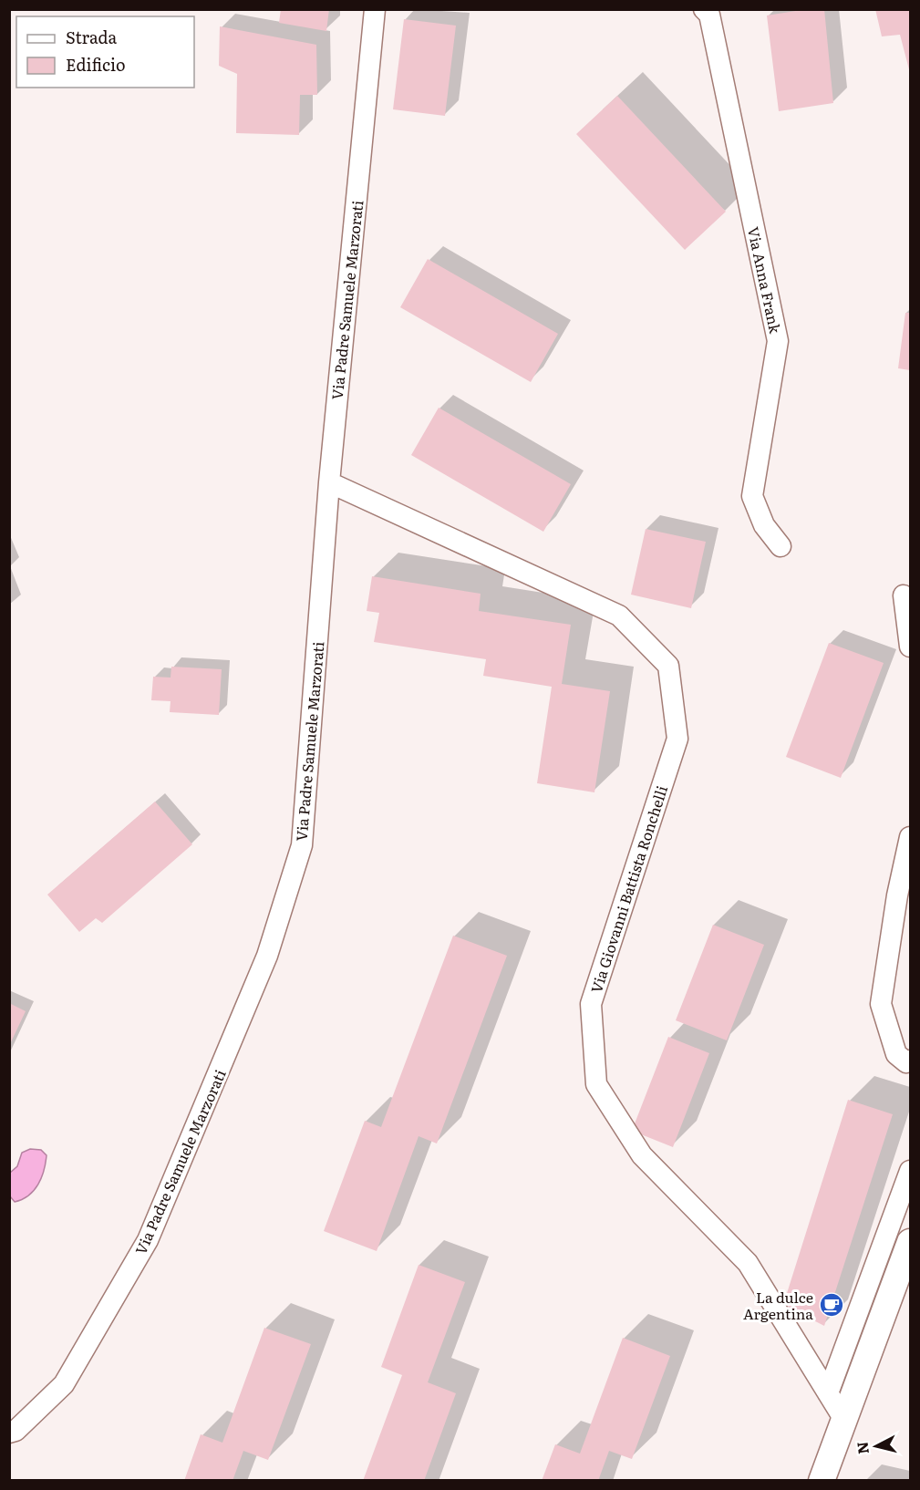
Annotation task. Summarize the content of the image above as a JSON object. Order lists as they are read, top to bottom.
{
  "streets": {
    "street": ["Via Anna Frank", "Via Padre Samuele Marzorati", "Via Giovanni Battista Ronchelli"]
  },
  "crossings": [
    ["Via Padre Samuele Marzorati", "Via Giovanni Battista Ronchelli"]
  ],
  "places": {
    "cafe": ["La dulce Argentina"]
  },
  "legend": ["Strada", "Edificio"],
  "north": "left"
}
